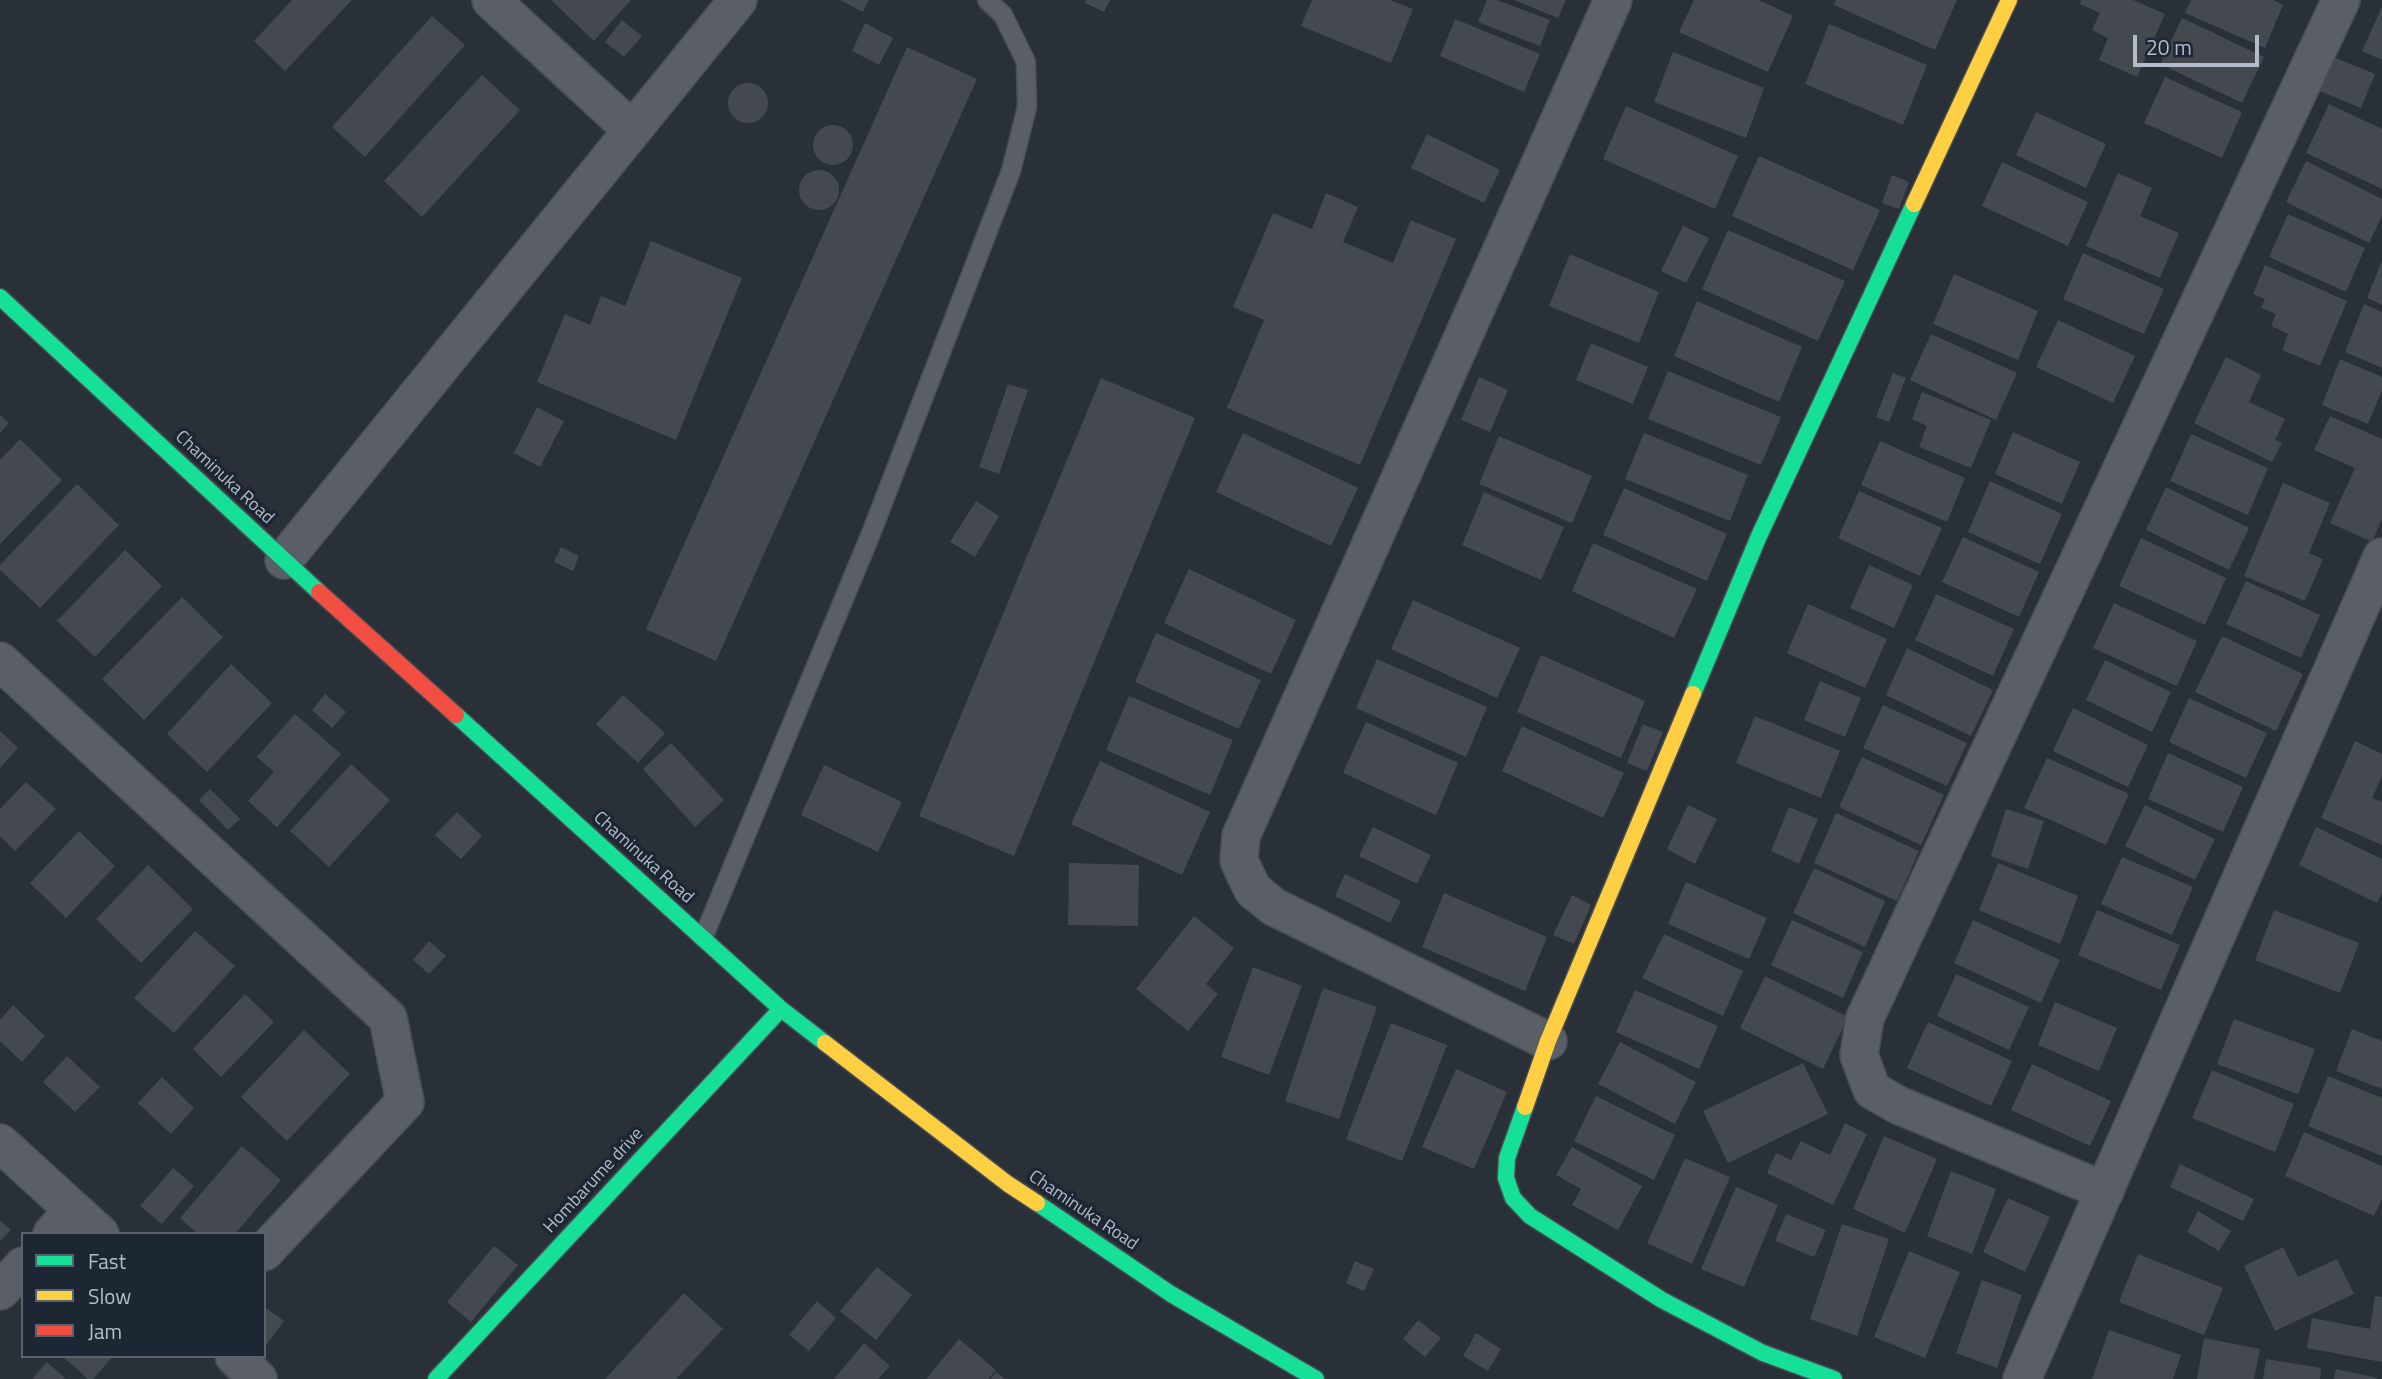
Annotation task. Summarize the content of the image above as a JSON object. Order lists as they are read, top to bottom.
{
  "streets": {
    "street": ["Chaminuka Road", "Hombarume drive"]
  },
  "crossings": [
    ["Chaminuka Road", "Hombarume drive"]
  ],
  "legend": ["Fast", "Slow", "Jam"],
  "scale_bar": "20 m"
}
